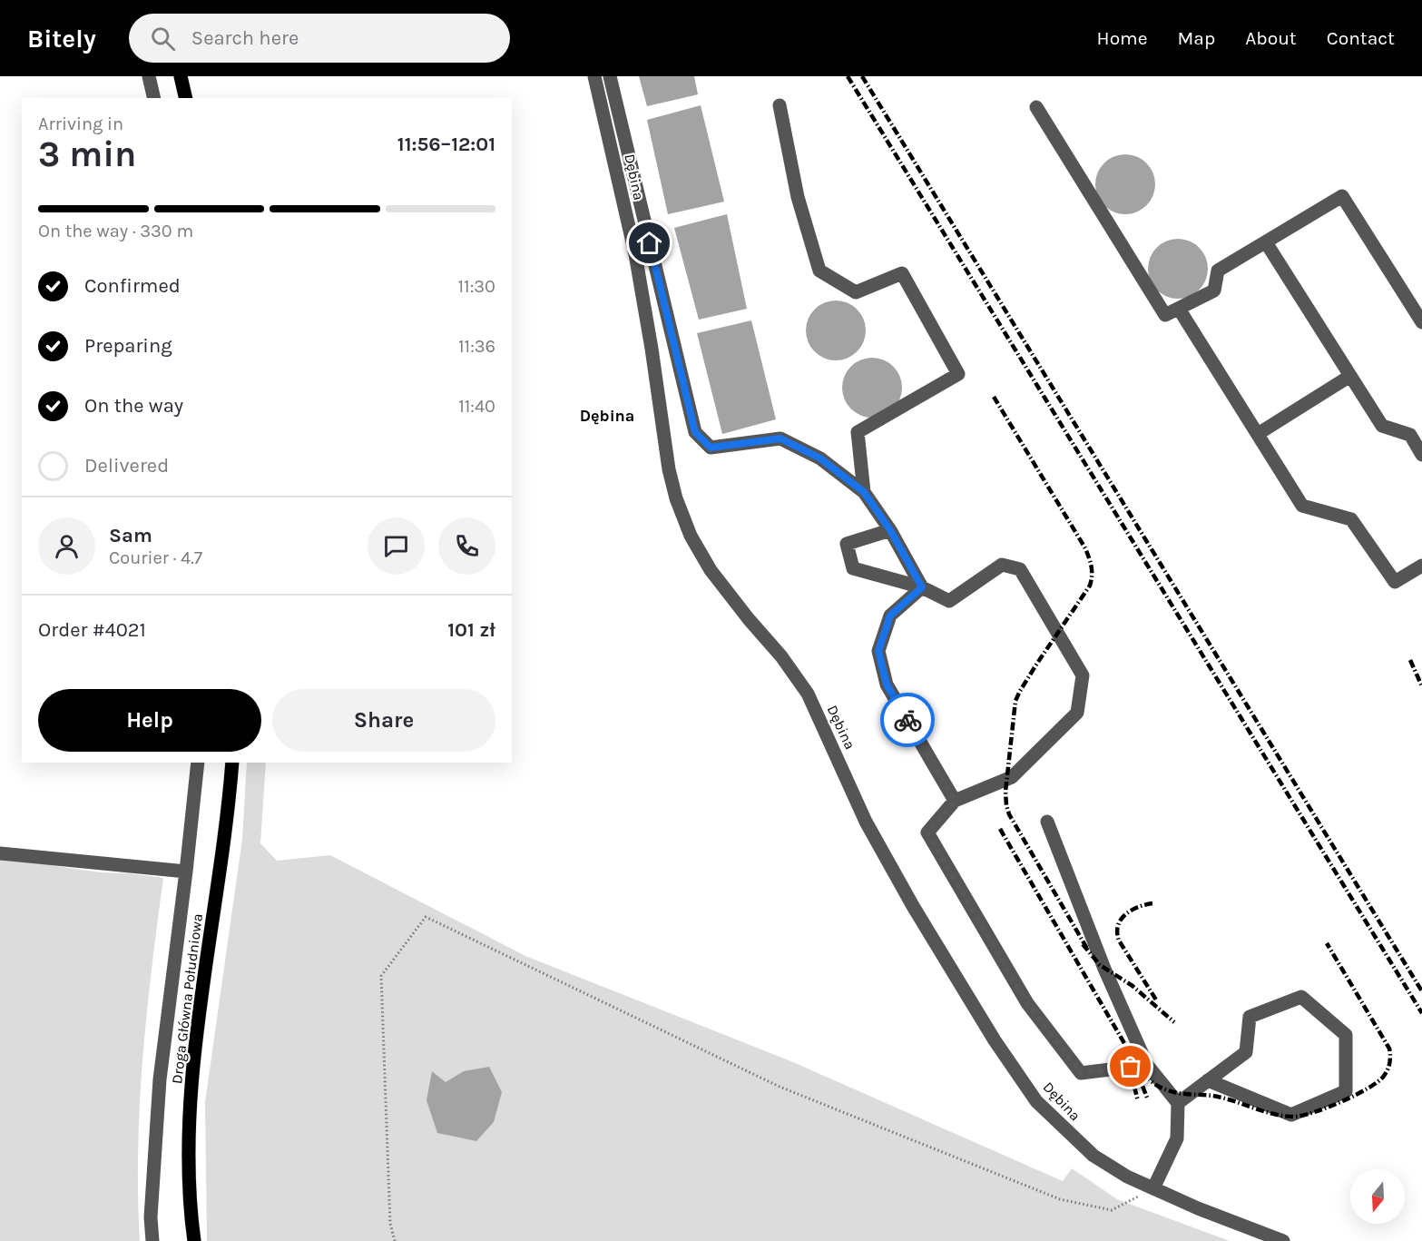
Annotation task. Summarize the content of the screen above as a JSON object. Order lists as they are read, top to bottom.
{
  "streets": {
    "main road": ["Droga Główna Południowa"],
    "street": ["Dębina"]
  },
  "districts": ["Dębina"],
  "north": "bottom",
  "page": {
    "header": "Bitely",
    "search": "Search here",
    "nav": [
      "Home",
      "Map",
      "About",
      "Contact"
    ],
    "heading": ["3 min", "Arriving in", "11:56–12:01"],
    "panel": [
      "Sam",
      "Courier · 4.7",
      "Order #4021",
      "101 zł"
    ],
    "bar": "On the way · 330 m",
    "list": [
      ["Confirmed", "11:30"],
      ["Preparing", "11:36"],
      ["On the way", "11:40"],
      "Delivered"
    ],
    "buttons": ["Help", "Share"]
  }
}
